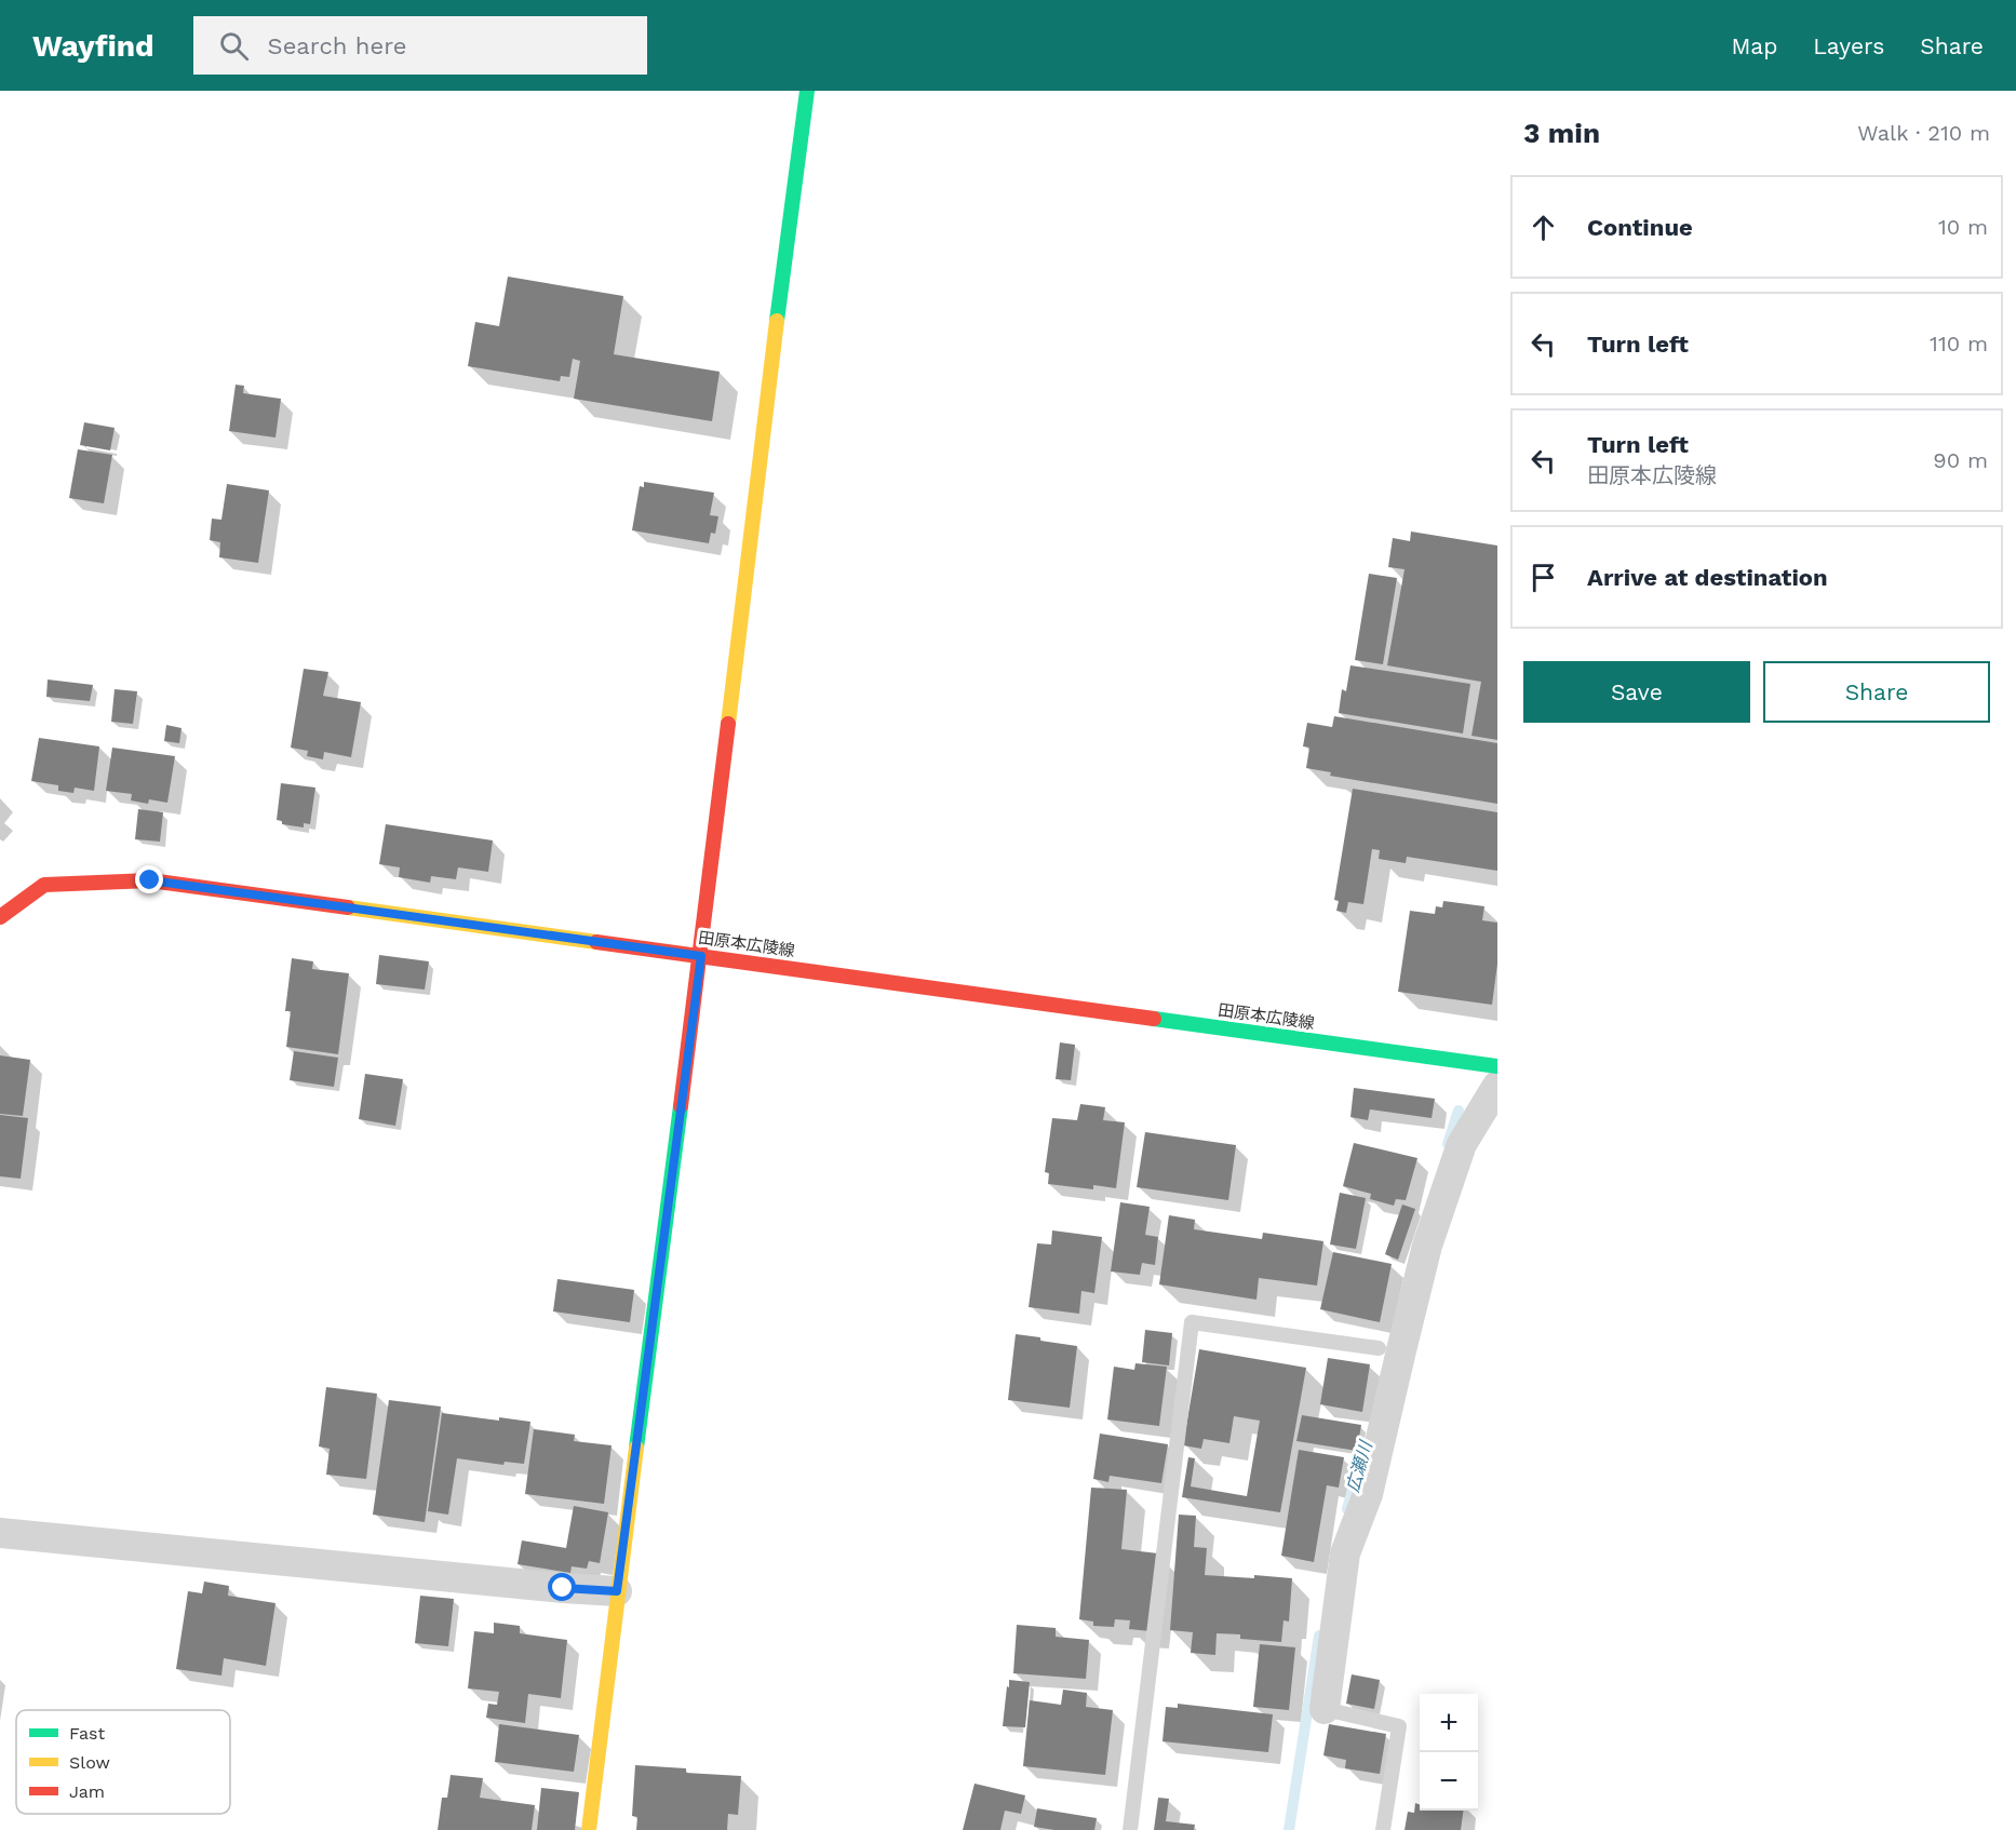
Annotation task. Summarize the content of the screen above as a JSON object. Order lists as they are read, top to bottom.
{
  "streets": {
    "street": ["田原本広陵線"]
  },
  "water": ["広瀬川"],
  "legend": ["Fast", "Slow", "Jam"],
  "page": {
    "header": "Wayfind",
    "search": "Search here",
    "nav": ["Map", "Layers", "Share"],
    "heading": ["3 min", "Walk · 210 m"],
    "list": [
      ["Continue", "10 m"],
      ["Turn left", "110 m"],
      ["Turn left", "田原本広陵線", "90 m"],
      "Arrive at destination"
    ],
    "buttons": ["Save", "Share"],
    "map_buttons": ["+", "−"]
  }
}
